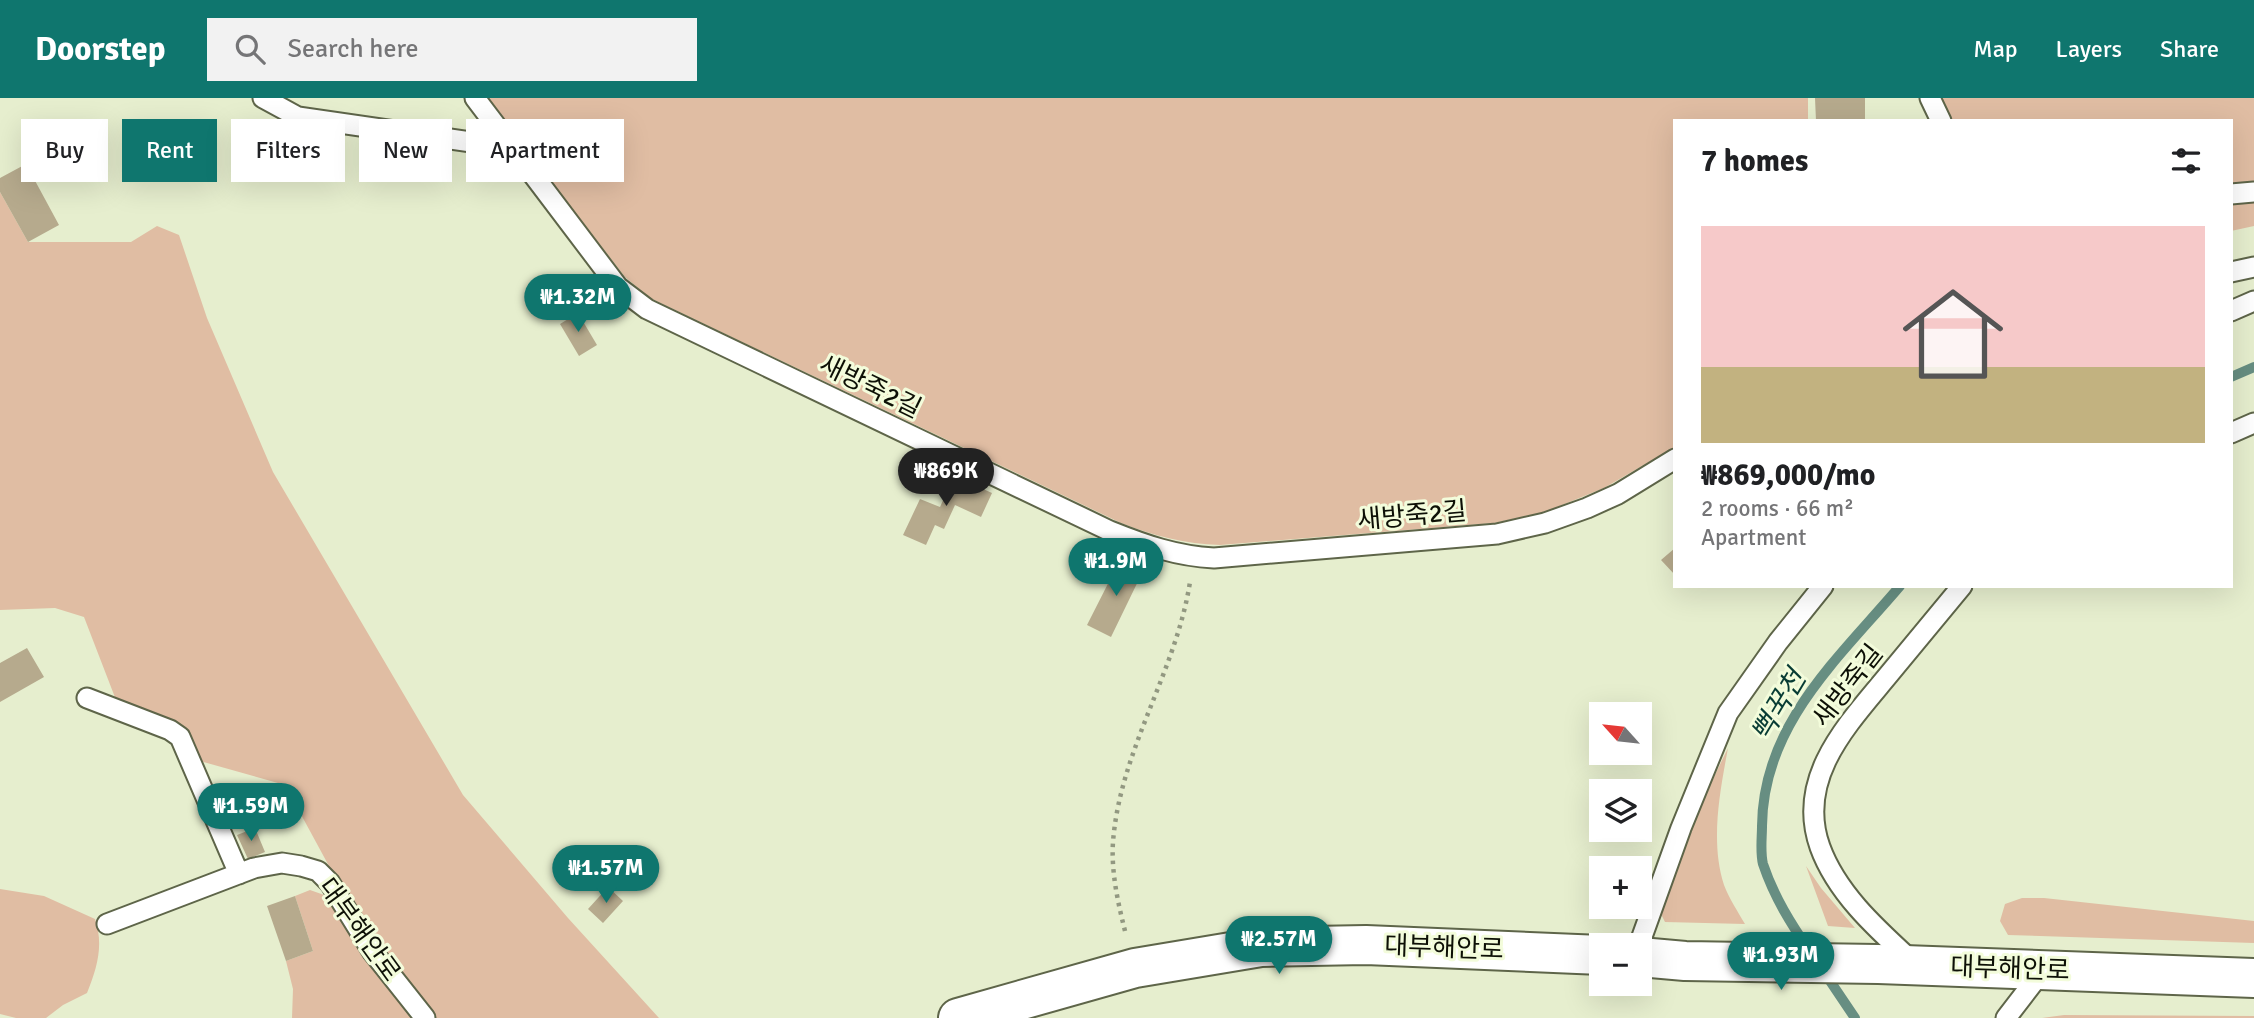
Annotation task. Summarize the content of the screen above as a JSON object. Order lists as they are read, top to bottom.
{
  "streets": {
    "street": ["대부해안로"],
    "lane": ["새방죽2길", "새방죽길"]
  },
  "crossings": [
    ["새방죽길", "대부해안로"]
  ],
  "water": ["뻑꾹천"],
  "north": "top left",
  "page": {
    "header": "Doorstep",
    "search": "Search here",
    "nav": ["Map", "Layers", "Share"],
    "chip": [
      "Buy",
      "Rent",
      "Filters",
      "New",
      "Apartment"
    ],
    "heading": "7 homes",
    "list": [
      {
        "name": "₩869,000/mo",
        "note": "2 rooms · 66 m² · Apartment"
      }
    ],
    "price": [
      "₩1.32M",
      "₩869K",
      "₩1.9M",
      "₩1.59M",
      "₩1.57M",
      "₩2.57M",
      "₩1.93M"
    ],
    "map_buttons": ["+", "−"]
  }
}
